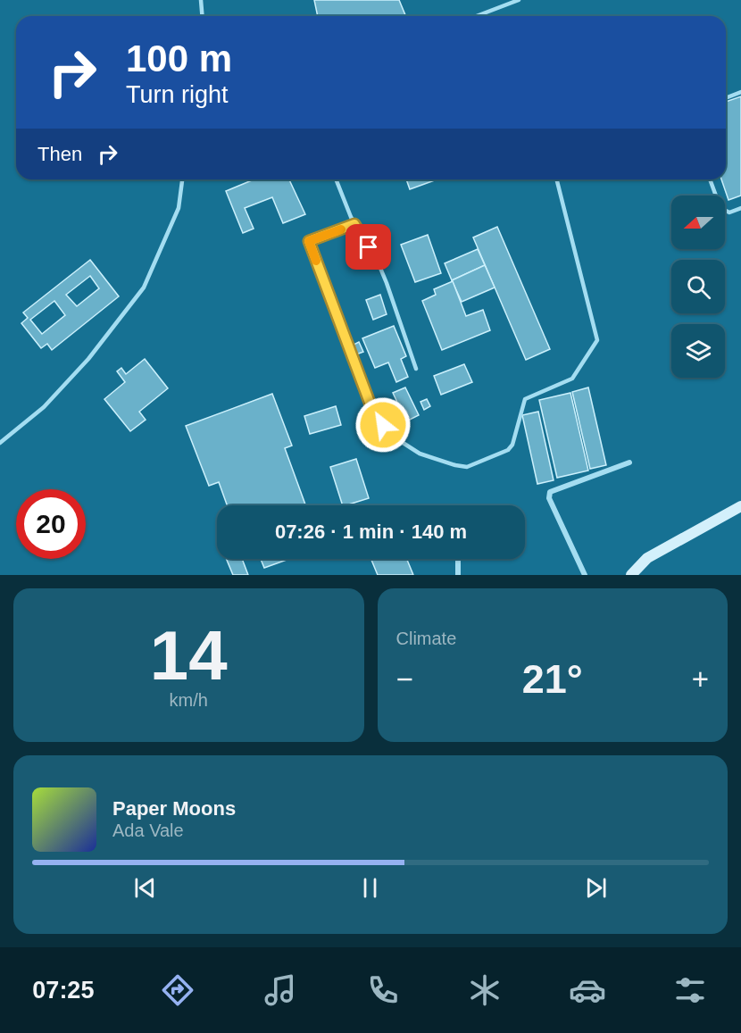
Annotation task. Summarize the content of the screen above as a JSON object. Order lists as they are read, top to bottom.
{
  "north": "left",
  "page": {
    "turn": ["100 m", "Turn right"],
    "then": "Then",
    "limit": "20",
    "trip": "07:26 · 1 min · 140 m",
    "tile": [
      ["14", "km/h"],
      "Climate"
    ],
    "heat": ["−", "21°", "+"],
    "song": ["Paper Moons", "Ada Vale"],
    "tabs": "07:25"
  }
}
